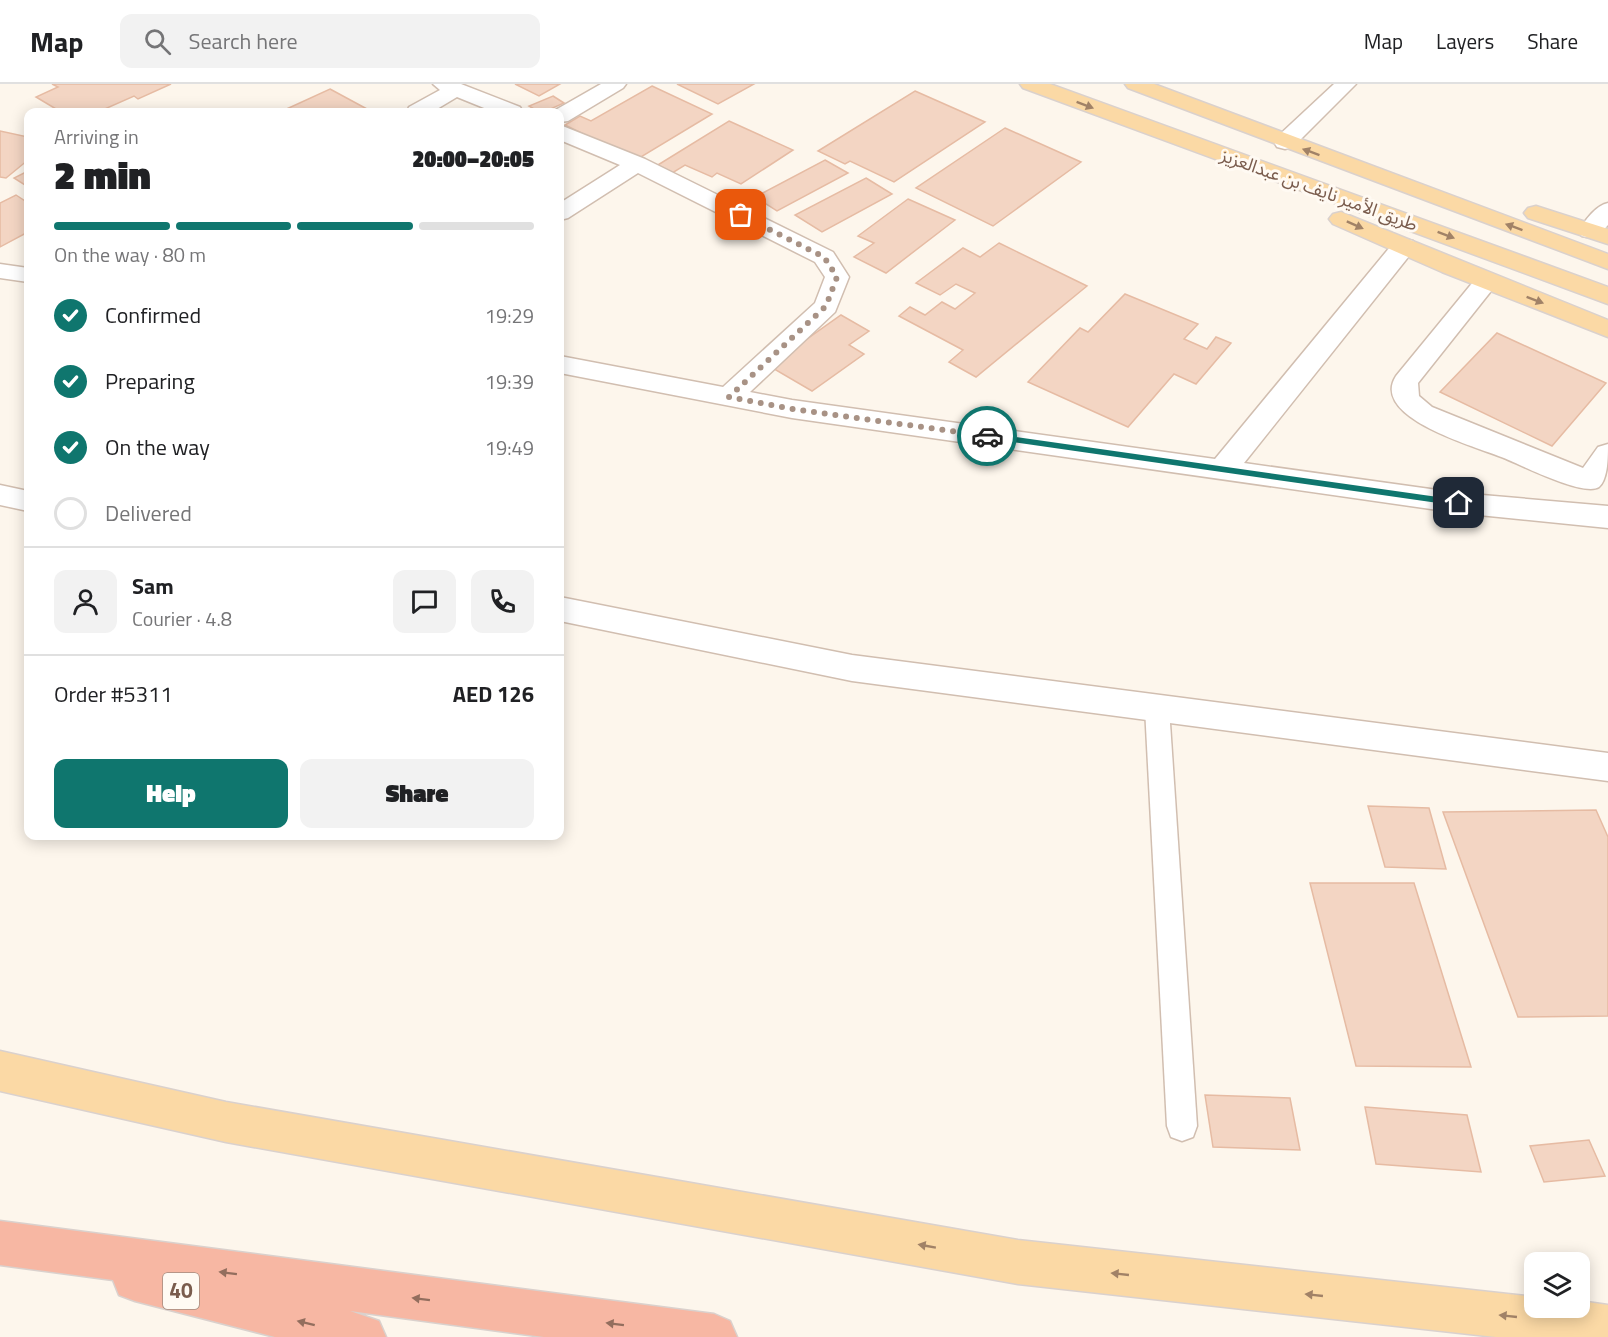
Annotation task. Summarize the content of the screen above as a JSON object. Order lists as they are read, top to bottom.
{
  "streets": {
    "highway": ["40"],
    "main road": ["طريق الأمير نايف بن عبدالعزيز"]
  },
  "page": {
    "header": "Map",
    "search": "Search here",
    "nav": ["Map", "Layers", "Share"],
    "heading": ["2 min", "Arriving in", "20:00–20:05"],
    "panel": [
      "Sam",
      "Courier · 4.8",
      "Order #5311",
      "AED 126"
    ],
    "bar": "On the way · 80 m",
    "list": [
      ["Confirmed", "19:29"],
      ["Preparing", "19:39"],
      ["On the way", "19:49"],
      "Delivered"
    ],
    "buttons": ["Help", "Share"]
  }
}
